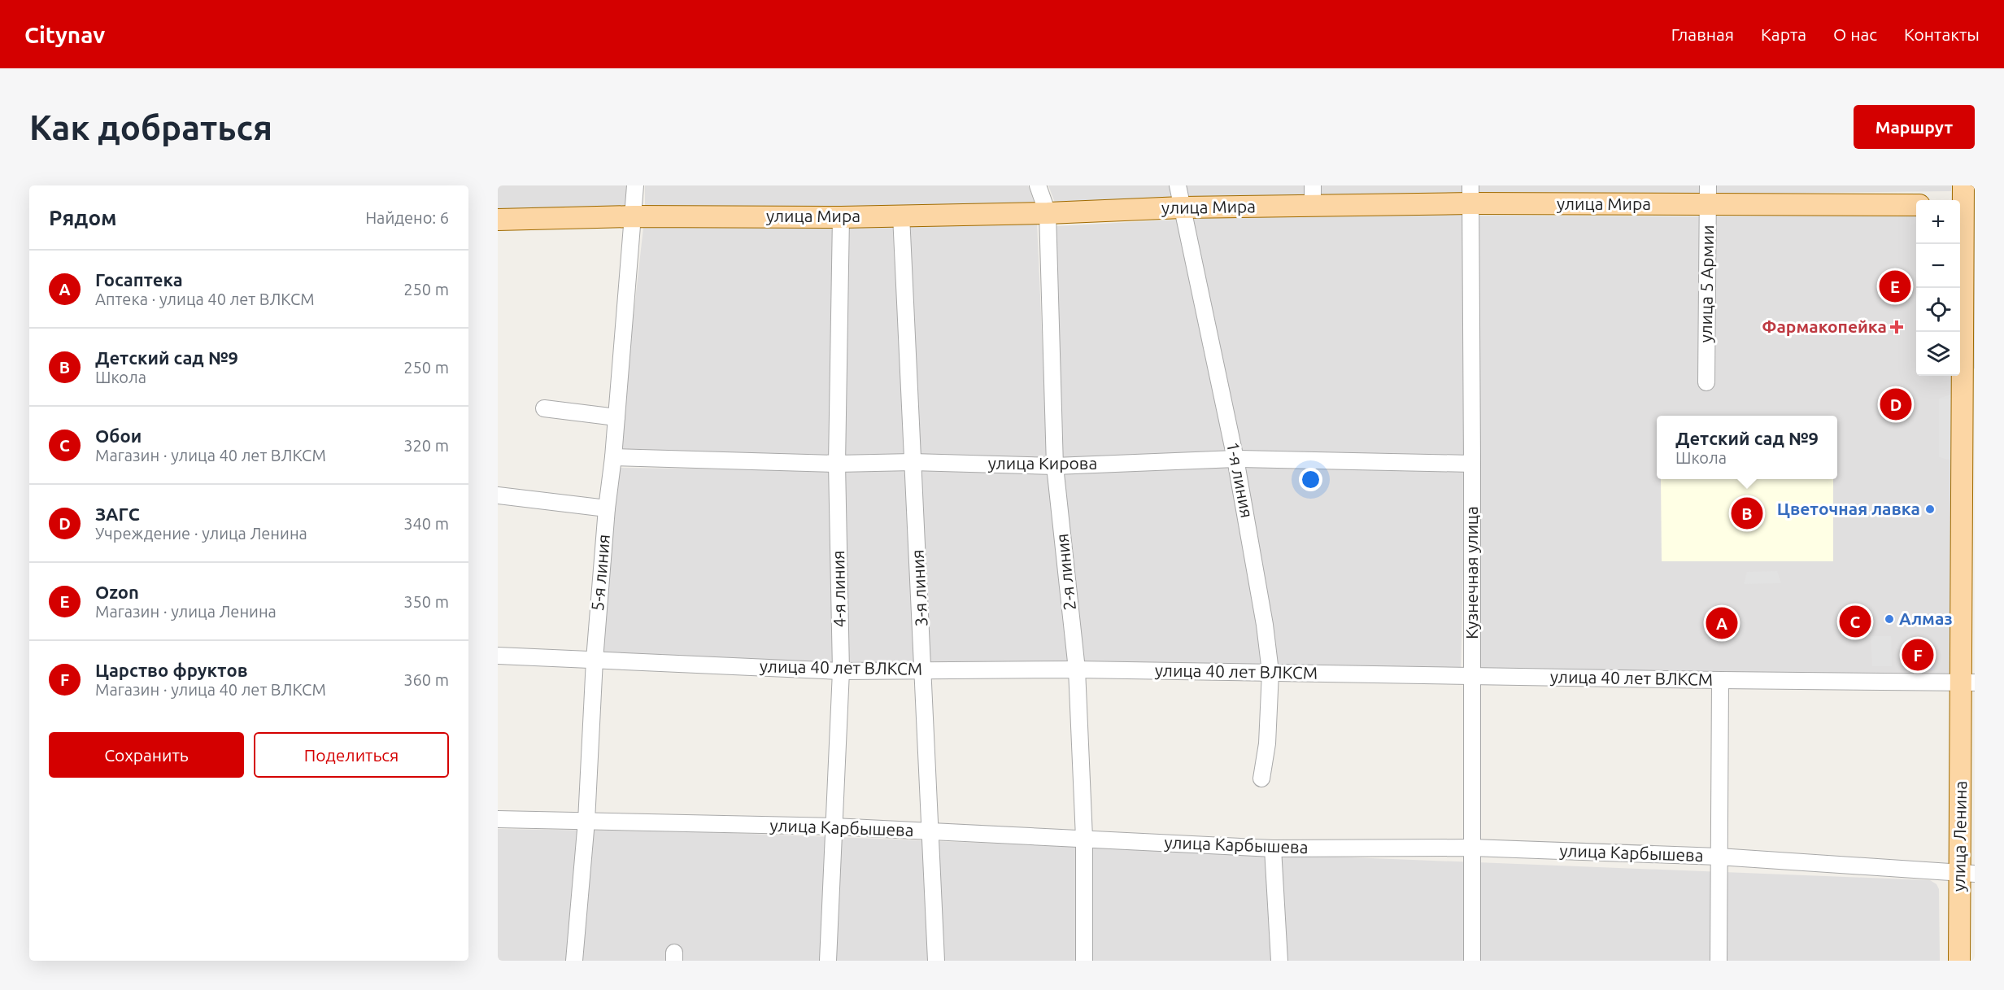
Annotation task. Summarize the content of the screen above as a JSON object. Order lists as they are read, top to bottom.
{
  "streets": {
    "main road": ["улица Мира", "улица Ленина"],
    "street": [
      "улица 5 Армии",
      "улица Кирова",
      "1-я линия",
      "2-я линия",
      "5-я линия",
      "Кузнечная улица",
      "3-я линия",
      "4-я линия",
      "улица 40 лет ВЛКСМ",
      "улица Карбышева"
    ]
  },
  "crossings": [
    ["улица Мира", "улица 5 Армии"],
    ["улица Мира", "1-я линия"],
    ["улица Мира", "2-я линия"],
    ["улица Мира", "5-я линия"],
    ["улица Мира", "Кузнечная улица"],
    ["улица Мира", "3-я линия"],
    ["улица Мира", "4-я линия"],
    ["улица Кирова", "1-я линия"],
    ["улица Кирова", "2-я линия"],
    ["улица Кирова", "5-я линия"],
    ["улица Кирова", "Кузнечная улица"],
    ["улица Кирова", "3-я линия"],
    ["улица Кирова", "4-я линия"],
    ["1-я линия", "улица 40 лет ВЛКСМ"],
    ["2-я линия", "улица 40 лет ВЛКСМ"],
    ["2-я линия", "улица Карбышева"],
    ["5-я линия", "улица 40 лет ВЛКСМ"],
    ["5-я линия", "улица Карбышева"],
    ["Кузнечная улица", "улица 40 лет ВЛКСМ"],
    ["Кузнечная улица", "улица Карбышева"],
    ["3-я линия", "улица 40 лет ВЛКСМ"],
    ["3-я линия", "улица Карбышева"],
    ["4-я линия", "улица 40 лет ВЛКСМ"],
    ["4-я линия", "улица Карбышева"],
    ["улица 40 лет ВЛКСМ", "улица Ленина"],
    ["улица Карбышева", "улица Ленина"]
  ],
  "places": {
    "health": ["Фармакопейка"],
    "other": ["Цветочная лавка", "Алмаз"]
  },
  "page": {
    "header": "Citynav",
    "nav": [
      "Главная",
      "Карта",
      "О нас",
      "Контакты"
    ],
    "buttons": [
      "Маршрут",
      ["Сохранить", "Поделиться"]
    ],
    "title": "Как добраться",
    "heading": ["Рядом", "Найдено: 6"],
    "map_buttons": ["+", "−"],
    "list": [
      {
        "mark": "A",
        "name": "Госаптека",
        "note": "Аптека · улица 40 лет ВЛКСМ",
        "value": "250 m"
      },
      {
        "mark": "B",
        "name": "Детский сад №9",
        "note": "Школа",
        "value": "250 m"
      },
      {
        "mark": "C",
        "name": "Обои",
        "note": "Магазин · улица 40 лет ВЛКСМ",
        "value": "320 m"
      },
      {
        "mark": "D",
        "name": "ЗАГС",
        "note": "Учреждение · улица Ленина",
        "value": "340 m"
      },
      {
        "mark": "E",
        "name": "Ozon",
        "note": "Магазин · улица Ленина",
        "value": "350 m"
      },
      {
        "mark": "F",
        "name": "Царство фруктов",
        "note": "Магазин · улица 40 лет ВЛКСМ",
        "value": "360 m"
      }
    ],
    "pins": [
      "E",
      "D",
      "B",
      "C",
      "A",
      "F"
    ],
    "popup": ["Детский сад №9", "Школа"]
  }
}
